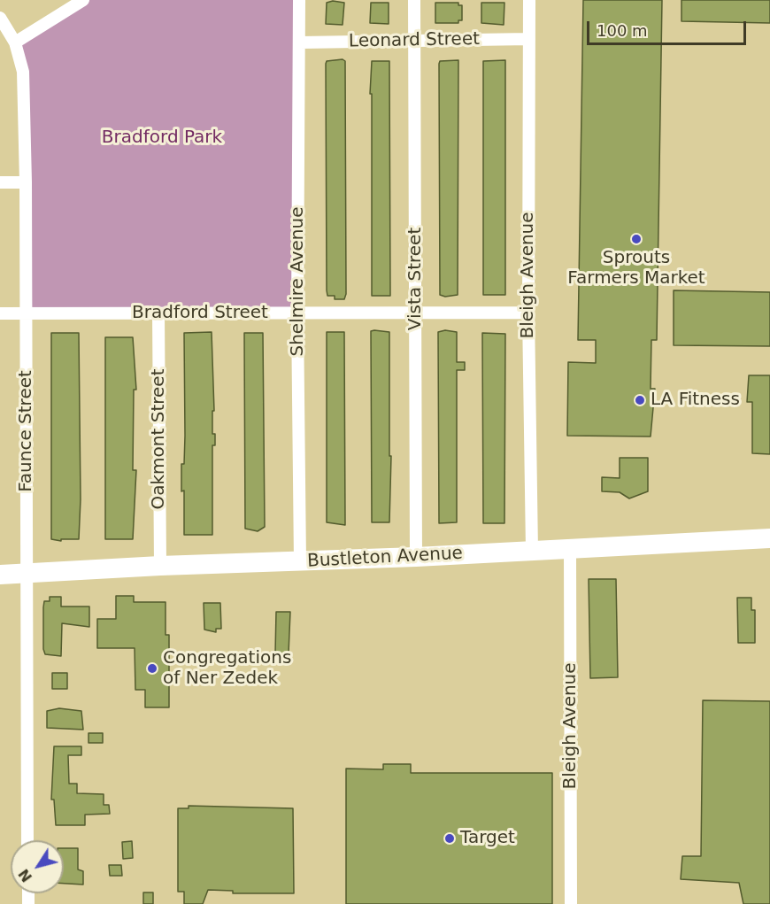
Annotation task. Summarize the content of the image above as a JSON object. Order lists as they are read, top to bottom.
{
  "streets": {
    "main road": ["Bustleton Avenue"],
    "street": [
      "Leonard Street",
      "Bleigh Avenue",
      "Vista Street",
      "Shelmire Avenue",
      "Bradford Street",
      "Faunce Street",
      "Oakmont Street"
    ]
  },
  "crossings": [
    ["Leonard Street", "Bleigh Avenue"],
    ["Leonard Street", "Vista Street"],
    ["Leonard Street", "Shelmire Avenue"],
    ["Bleigh Avenue", "Bradford Street"],
    ["Bleigh Avenue", "Bustleton Avenue"],
    ["Vista Street", "Bradford Street"],
    ["Vista Street", "Bustleton Avenue"],
    ["Shelmire Avenue", "Bradford Street"],
    ["Shelmire Avenue", "Bustleton Avenue"],
    ["Bradford Street", "Faunce Street"],
    ["Bradford Street", "Oakmont Street"],
    ["Faunce Street", "Bustleton Avenue"],
    ["Oakmont Street", "Bustleton Avenue"]
  ],
  "parks": ["Bradford Park"],
  "places": [
    "Sprouts Farmers Market",
    "LA Fitness",
    "Congregations of Ner Zedek",
    "Target"
  ],
  "scale_bar": "100 m",
  "north": "bottom left"
}
